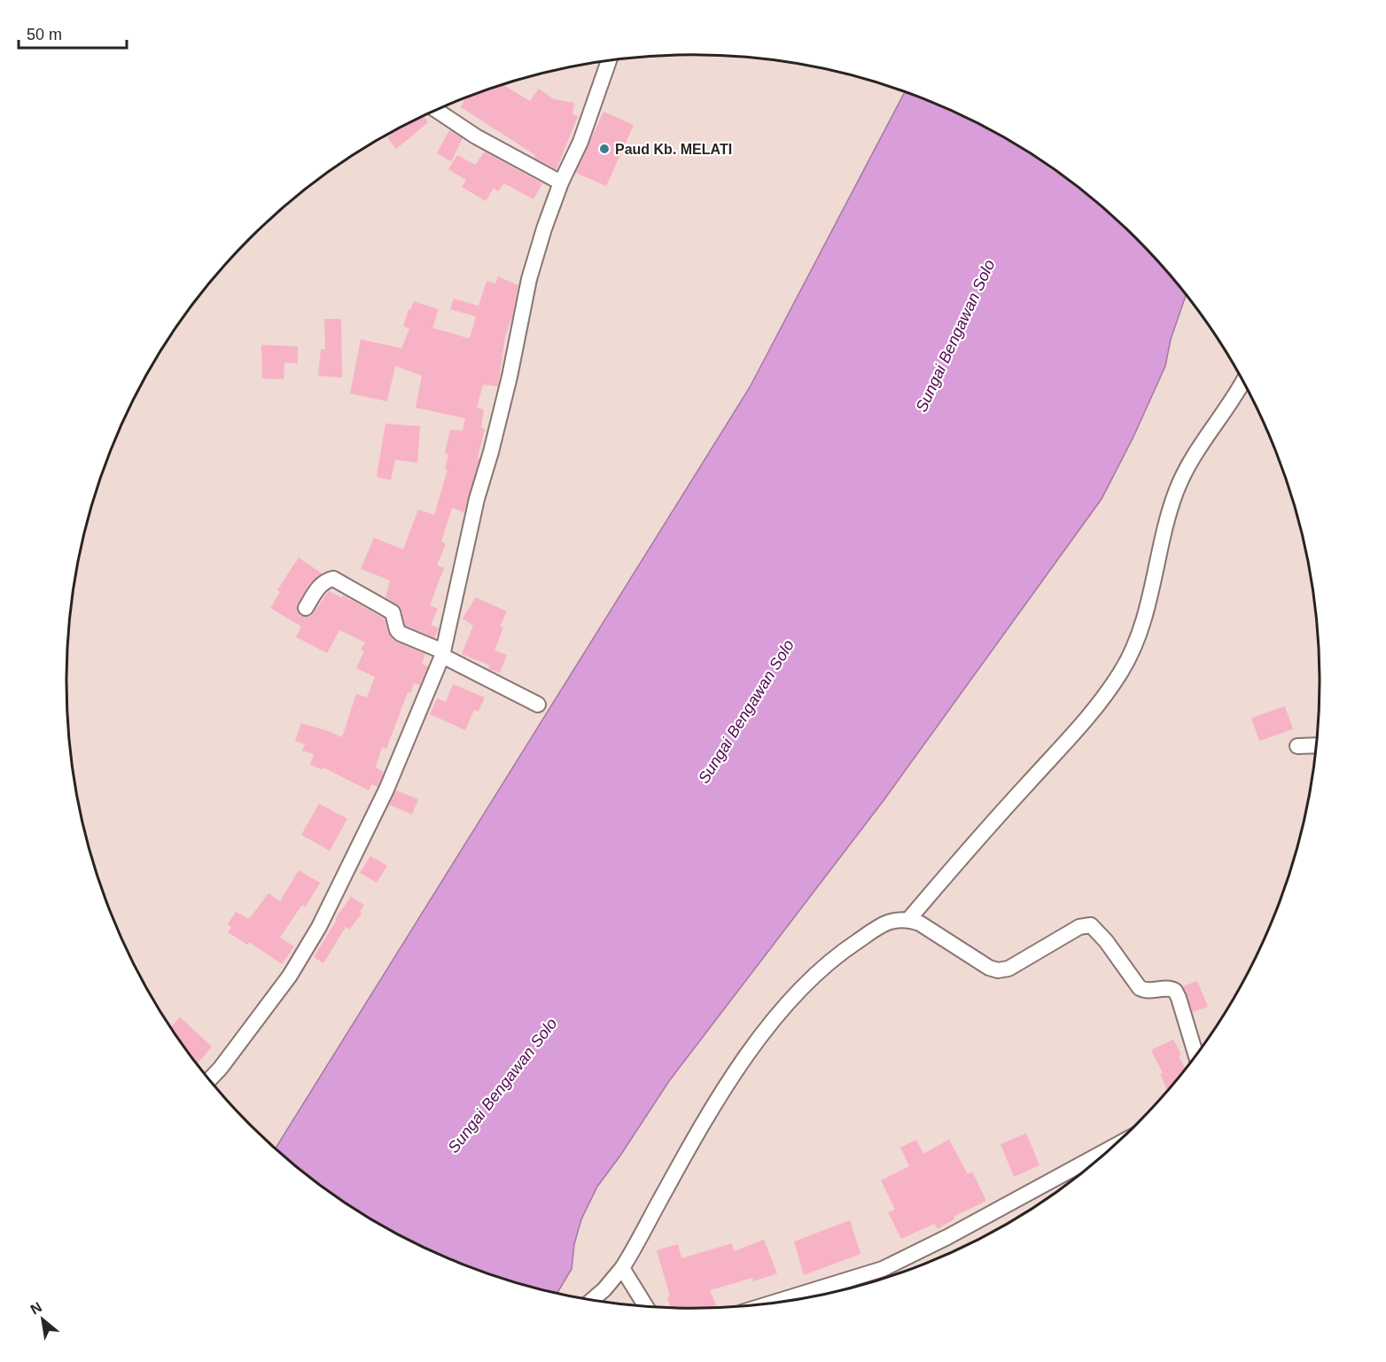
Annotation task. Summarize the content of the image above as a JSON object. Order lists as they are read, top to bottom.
{
  "water": ["Sungai Bengawan Solo"],
  "places": ["Paud Kb. MELATI"],
  "scale_bar": "50 m",
  "north": "top left"
}
